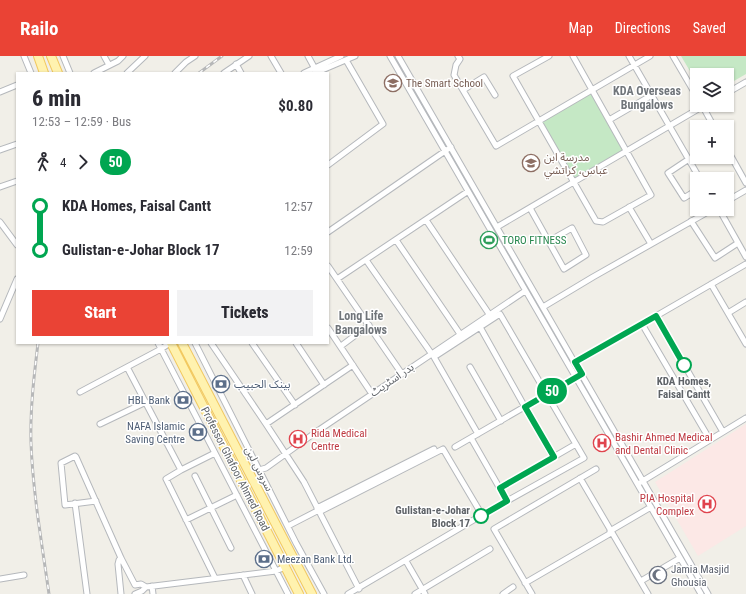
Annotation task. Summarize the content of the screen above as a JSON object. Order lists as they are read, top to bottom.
{
  "streets": {
    "main road": ["Professor Ghafoor Ahmed Road"],
    "street": ["بدر اسٹریٹ", "سروس لین"]
  },
  "crossings": [
    ["بدر اسٹریٹ", "سروس لین"]
  ],
  "districts": ["KDA Overseas Bungalows", "Long Life Bangalows"],
  "places": {
    "school or university": ["The Smart School", "مدرسة ابن عباس، كراتشي"],
    "sports": ["TORO FITNESS"],
    "other": ["KDA Homes, Faisal Cantt", "Gulistan-e-Johar Block 17"],
    "bank": [
      "بينک الحبيب",
      "HBL Bank",
      "NAFA Islamic Saving Centre",
      "Meezan Bank Ltd."
    ],
    "hospital": ["Rida Medical Centre", "Bashir Ahmed Medical and Dental Clinic", "PIA Hospital Complex"],
    "mosque": ["Jamia Masjid Ghousia"]
  },
  "lines": ["bus line 50"],
  "page": {
    "header": "Railo",
    "nav": ["Map", "Directions", "Saved"],
    "on_map": "50",
    "map_buttons": ["+", "−"],
    "heading": ["6 min", "12:53 – 12:59 · Bus", "$0.80"],
    "legs": ["4", "50"],
    "list": [
      {
        "name": "KDA Homes, Faisal Cantt",
        "value": "12:57"
      },
      {
        "name": "Gulistan-e-Johar Block 17",
        "value": "12:59"
      }
    ],
    "buttons": ["Start", "Tickets"]
  }
}
